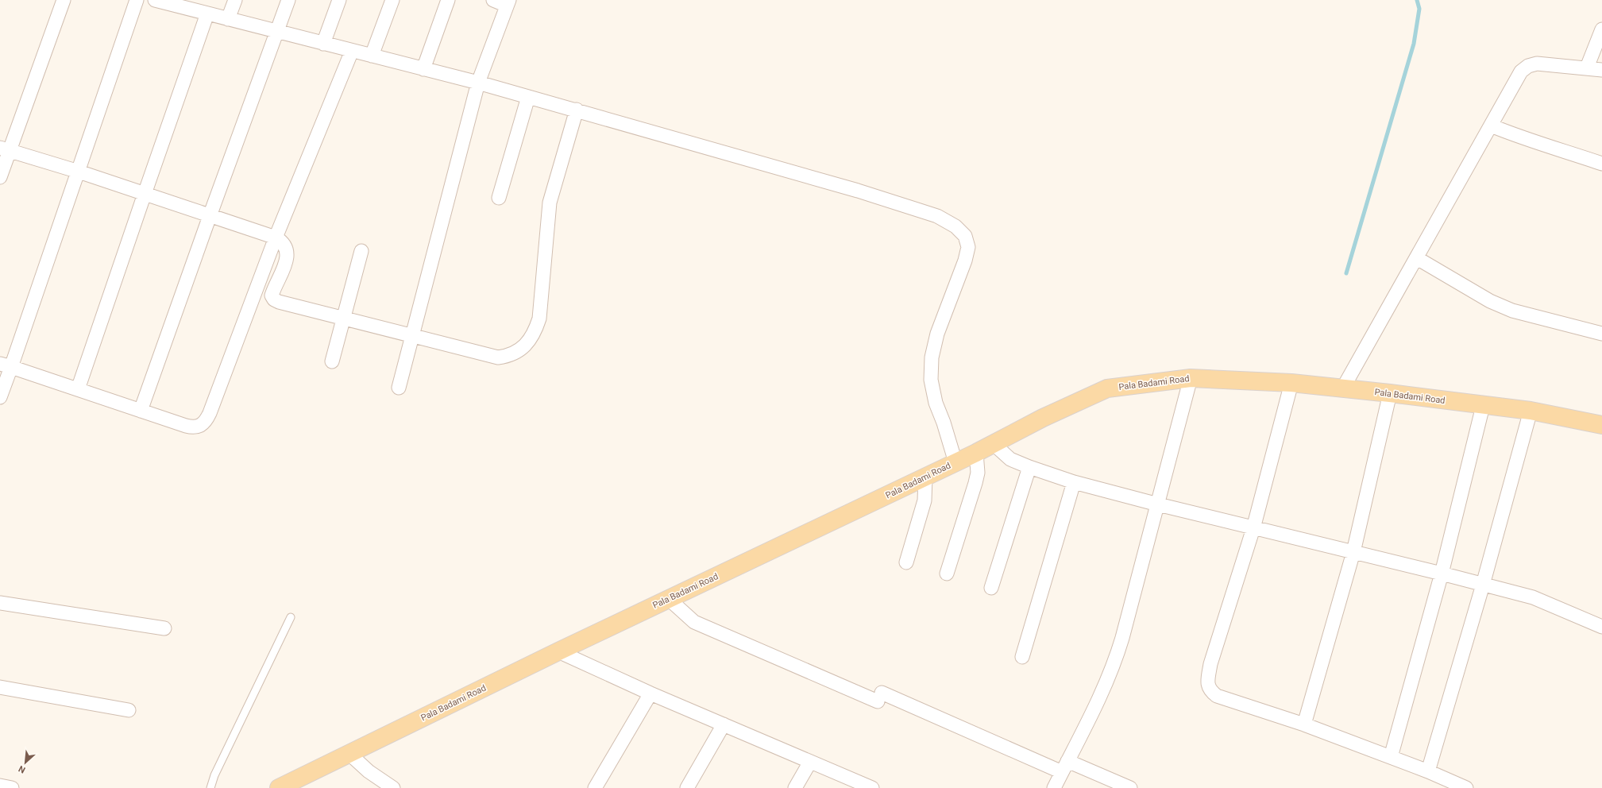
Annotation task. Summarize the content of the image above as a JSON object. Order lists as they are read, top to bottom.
{
  "streets": {
    "main road": ["Pala Badami Road"]
  },
  "north": "bottom left"
}
